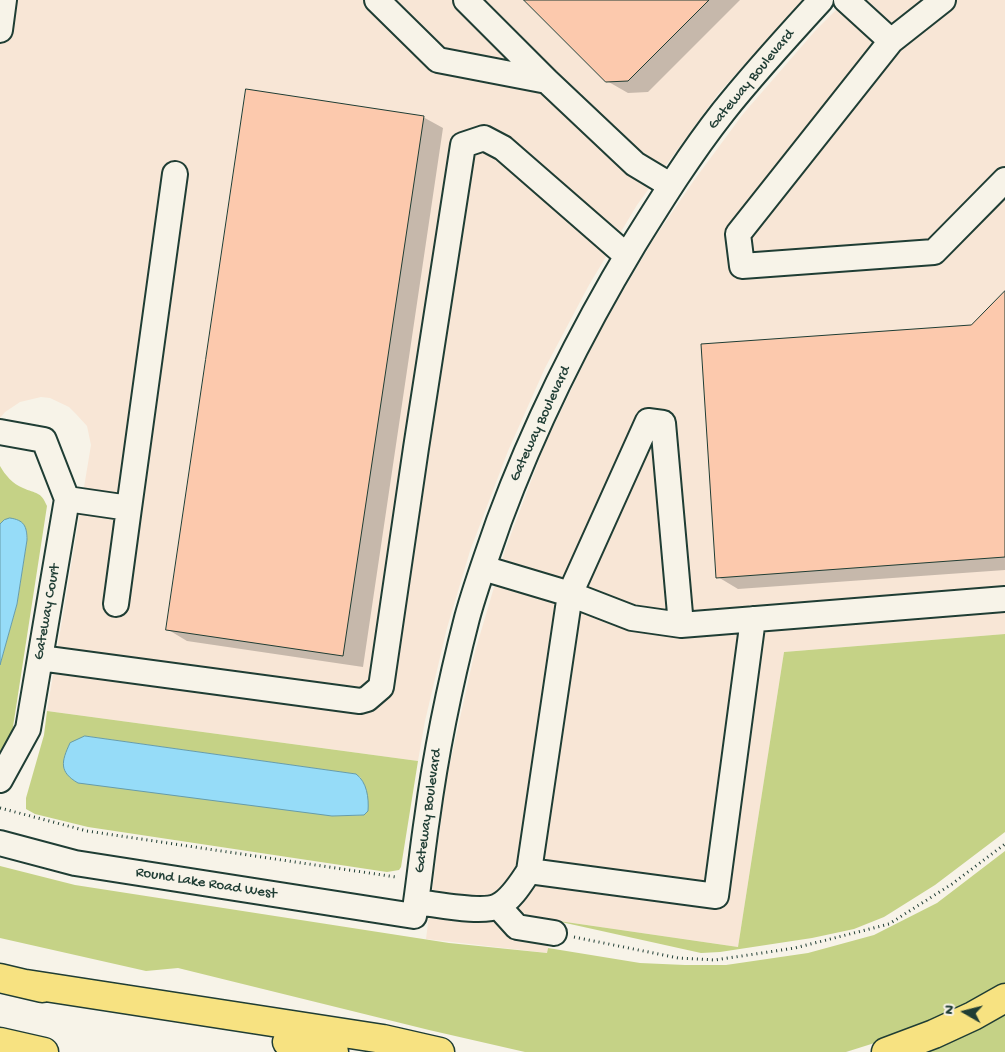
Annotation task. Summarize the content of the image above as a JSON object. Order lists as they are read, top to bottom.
{
  "streets": {
    "street": ["Gateway Boulevard", "Gateway Court", "Round Lake Road West"]
  },
  "crossings": [
    ["Gateway Boulevard", "Round Lake Road West"]
  ],
  "north": "left"
}
